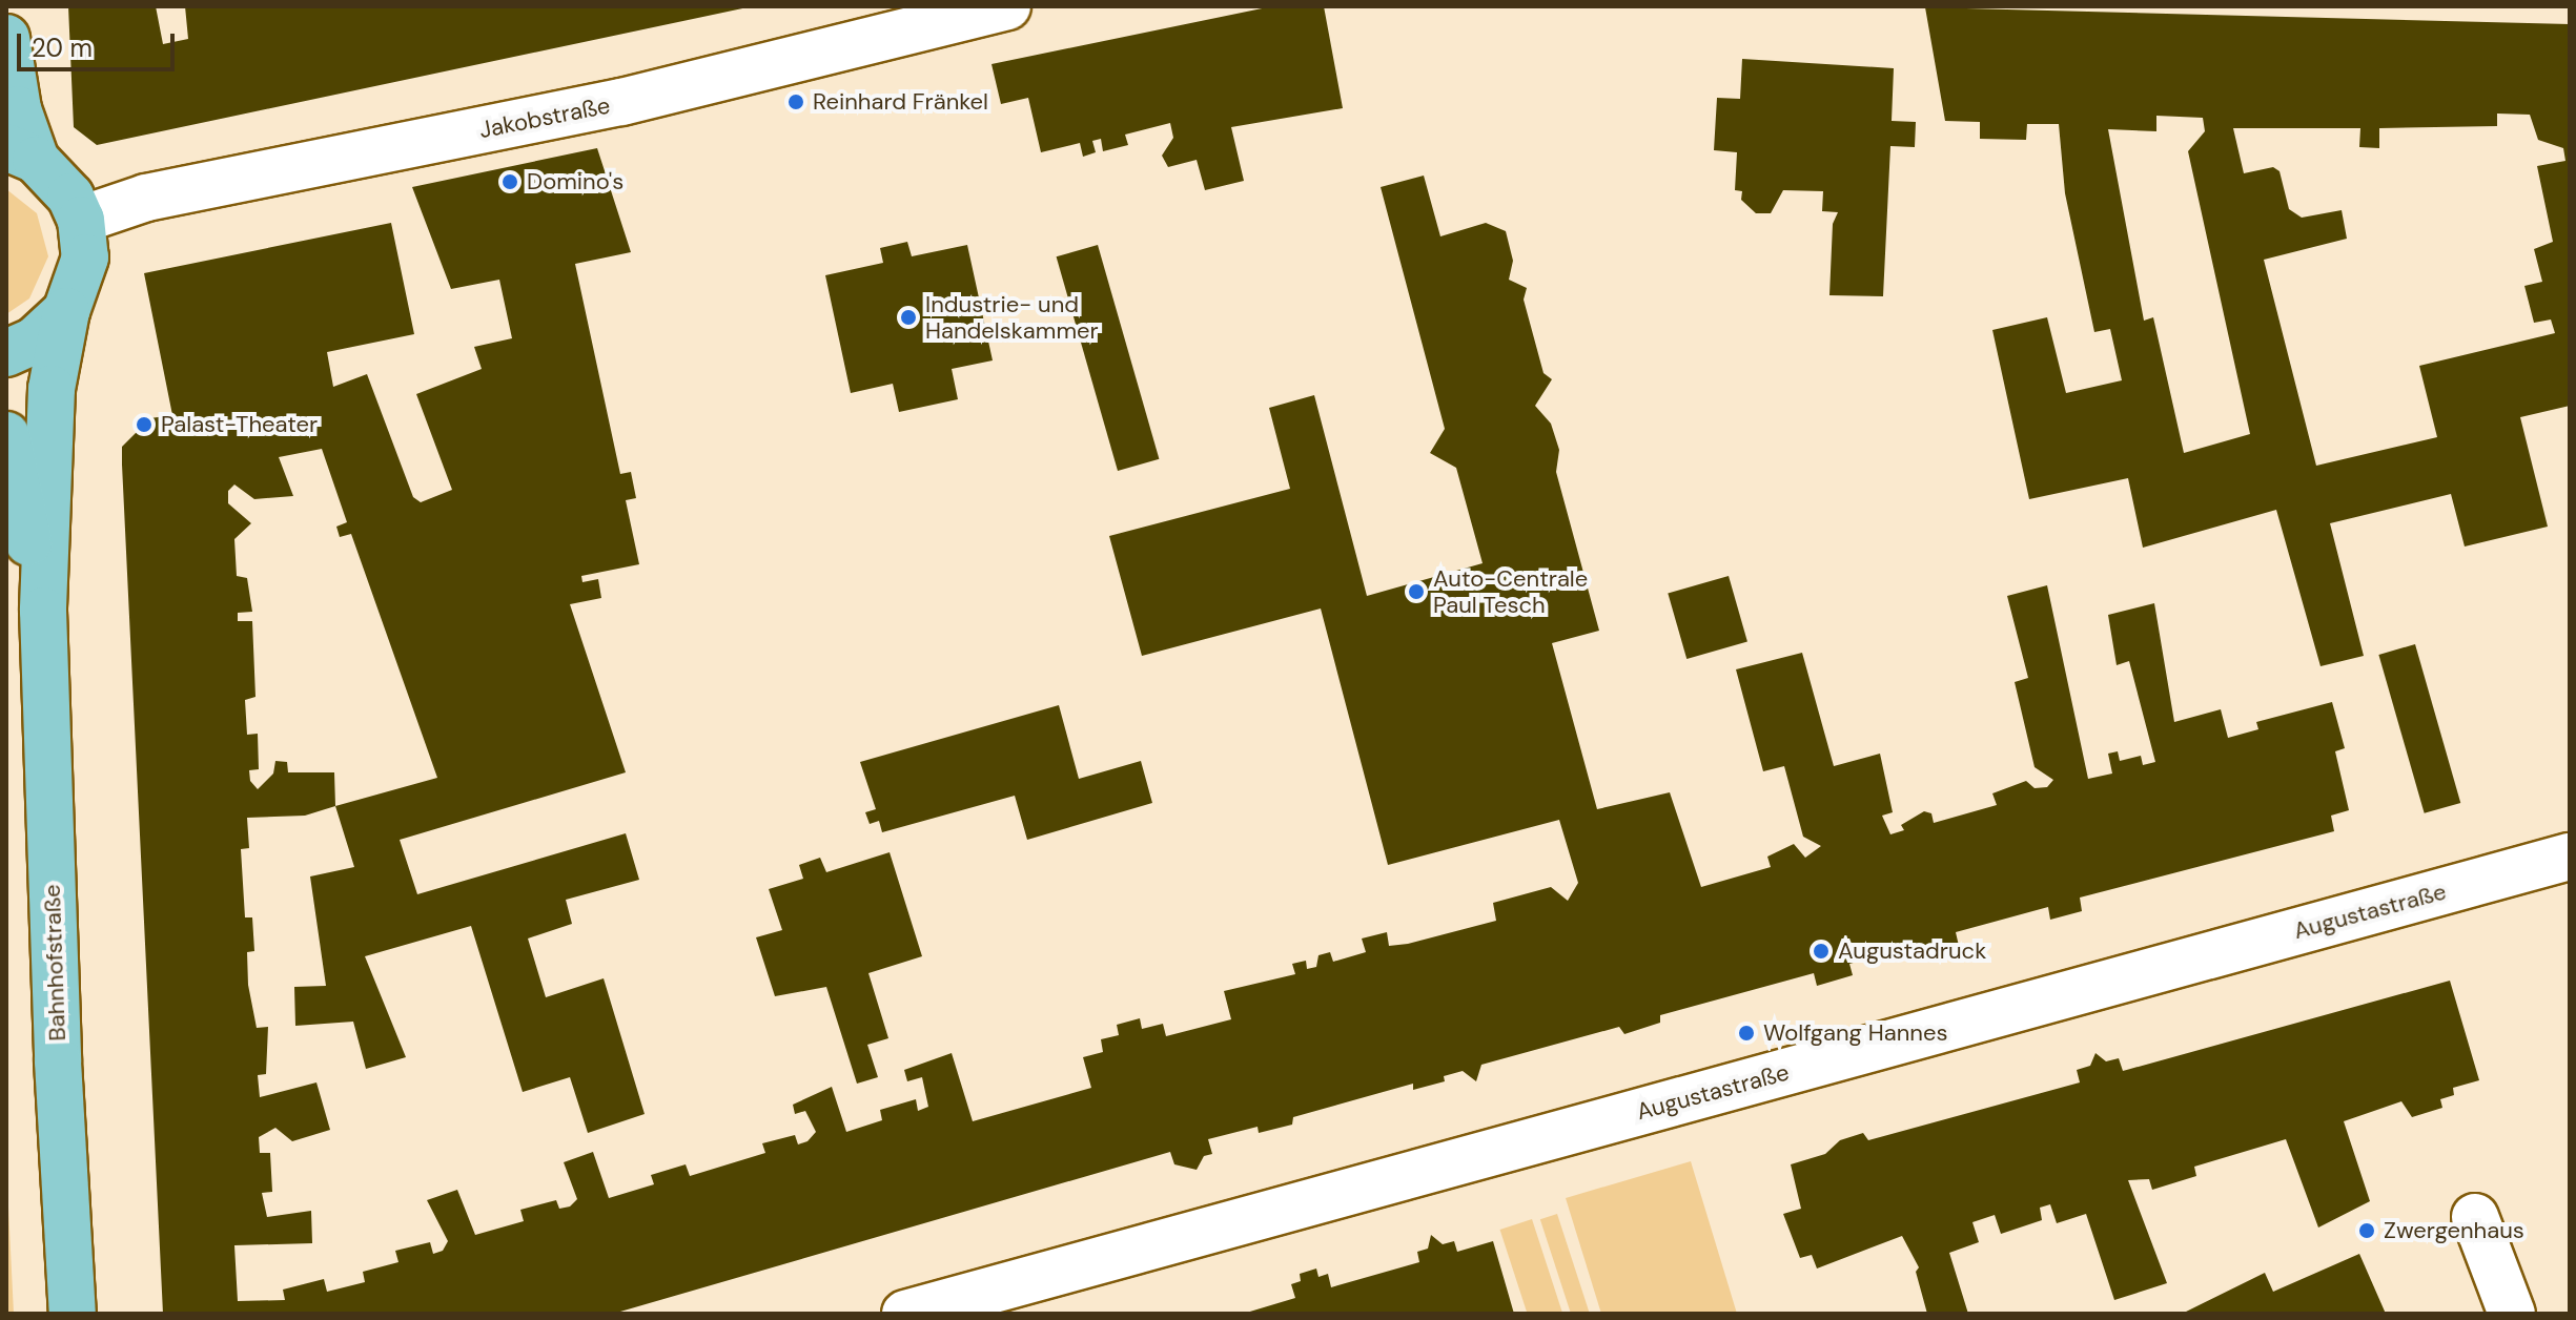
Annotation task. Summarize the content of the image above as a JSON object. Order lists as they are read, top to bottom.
{
  "streets": {
    "main road": ["Bahnhofstraße"],
    "street": ["Jakobstraße", "Augustastraße"]
  },
  "crossings": [
    ["Jakobstraße", "Bahnhofstraße"]
  ],
  "places": [
    "Reinhard Fränkel",
    "Domino's",
    "Industrie- und Handelskammer",
    "Palast-Theater",
    "Auto-Centrale Paul Tesch",
    "Augustadruck",
    "Wolfgang Hannes",
    "Zwergenhaus"
  ],
  "scale_bar": "20 m"
}
